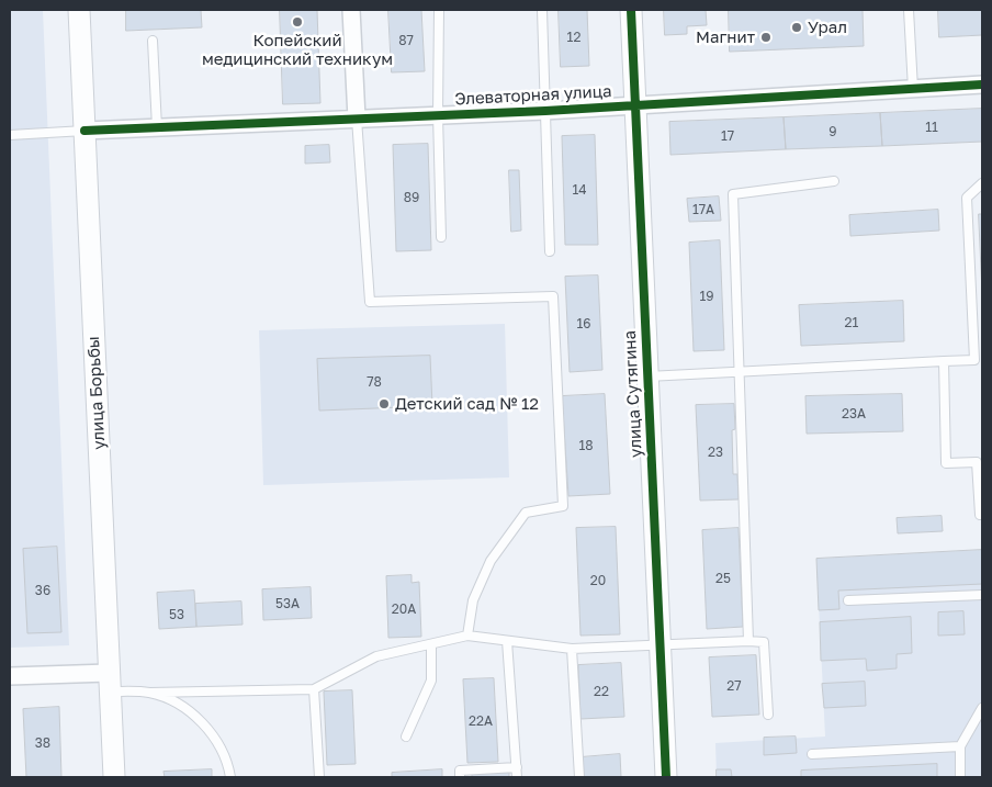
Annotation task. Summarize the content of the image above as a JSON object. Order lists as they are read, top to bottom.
{
  "streets": {
    "street": ["Элеваторная улица", "улица Борьбы", "улица Сутягина"]
  },
  "crossings": [
    ["Элеваторная улица", "улица Борьбы"],
    ["Элеваторная улица", "улица Сутягина"]
  ],
  "places": [
    "Копейский медицинский техникум",
    "Урал",
    "Магнит",
    "Детский сад № 12"
  ],
  "house_numbers": [
    "12",
    "87",
    "11",
    "9",
    "17",
    "14",
    "89",
    "17А",
    "19",
    "21",
    "16",
    "78",
    "23А",
    "18",
    "23",
    "25",
    "20",
    "36",
    "53А",
    "20А",
    "53",
    "27",
    "22",
    "22А",
    "38"
  ]
}
